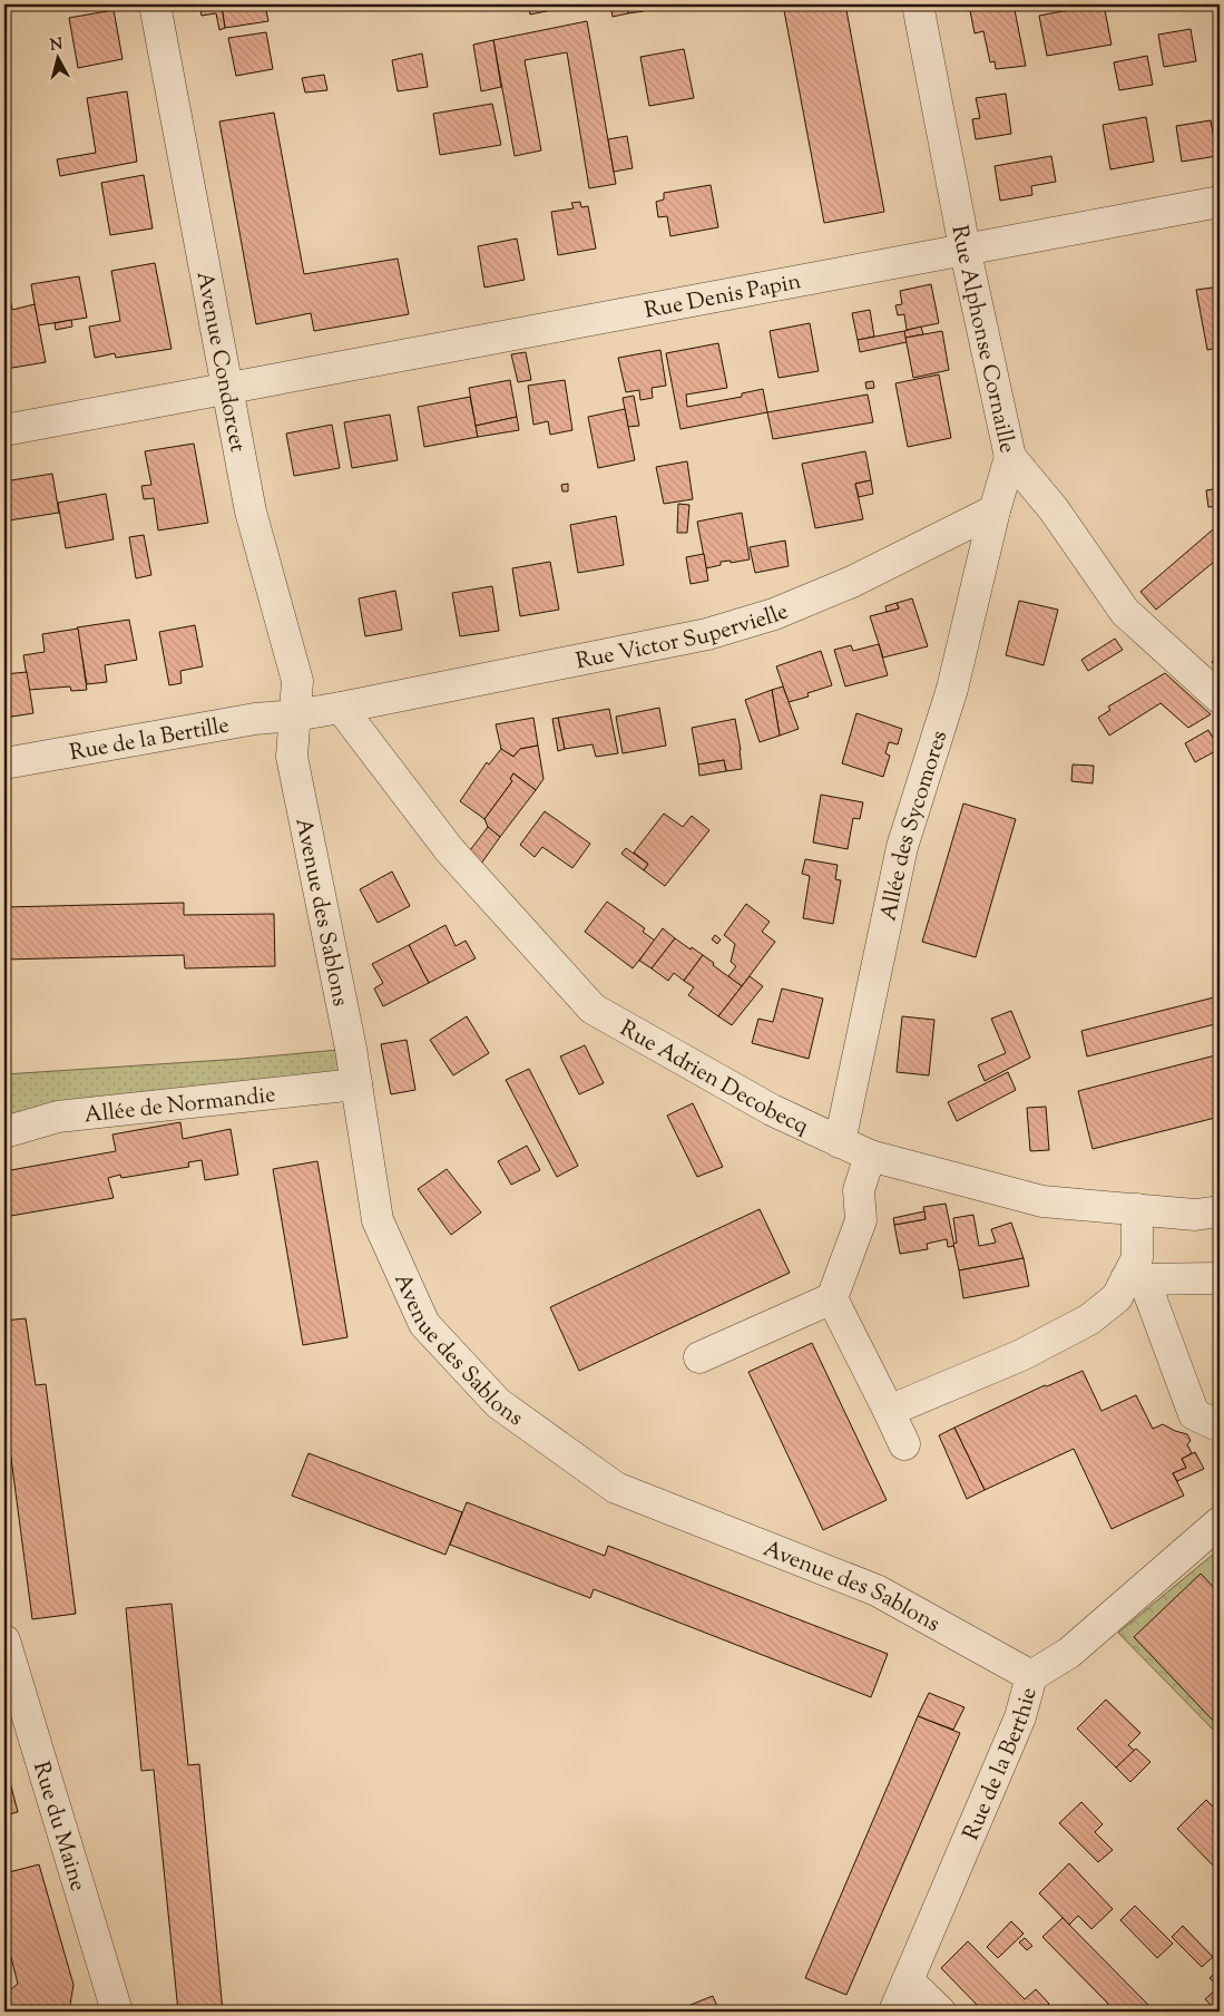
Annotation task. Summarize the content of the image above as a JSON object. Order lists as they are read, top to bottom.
{
  "streets": {
    "street": [
      "Rue Denis Papin",
      "Rue Alphonse Cornaille",
      "Avenue Condorcet",
      "Rue Victor Supervielle",
      "Rue de la Bertille",
      "Allée des Sycomores",
      "Avenue des Sablons",
      "Rue Adrien Decobecq",
      "Allée de Normandie",
      "Rue de la Berthie",
      "Rue du Maine"
    ]
  },
  "crossings": [
    ["Rue Denis Papin", "Rue Alphonse Cornaille"],
    ["Rue Denis Papin", "Avenue Condorcet"],
    ["Avenue Condorcet", "Rue Victor Supervielle"],
    ["Avenue Condorcet", "Rue de la Bertille"],
    ["Avenue Condorcet", "Avenue des Sablons"],
    ["Rue Victor Supervielle", "Rue de la Bertille"],
    ["Rue Victor Supervielle", "Allée des Sycomores"],
    ["Rue Victor Supervielle", "Avenue des Sablons"],
    ["Rue Victor Supervielle", "Rue Adrien Decobecq"],
    ["Rue de la Bertille", "Avenue des Sablons"],
    ["Allée des Sycomores", "Rue Adrien Decobecq"],
    ["Avenue des Sablons", "Allée de Normandie"],
    ["Avenue des Sablons", "Rue de la Berthie"]
  ],
  "north": "top"
}
